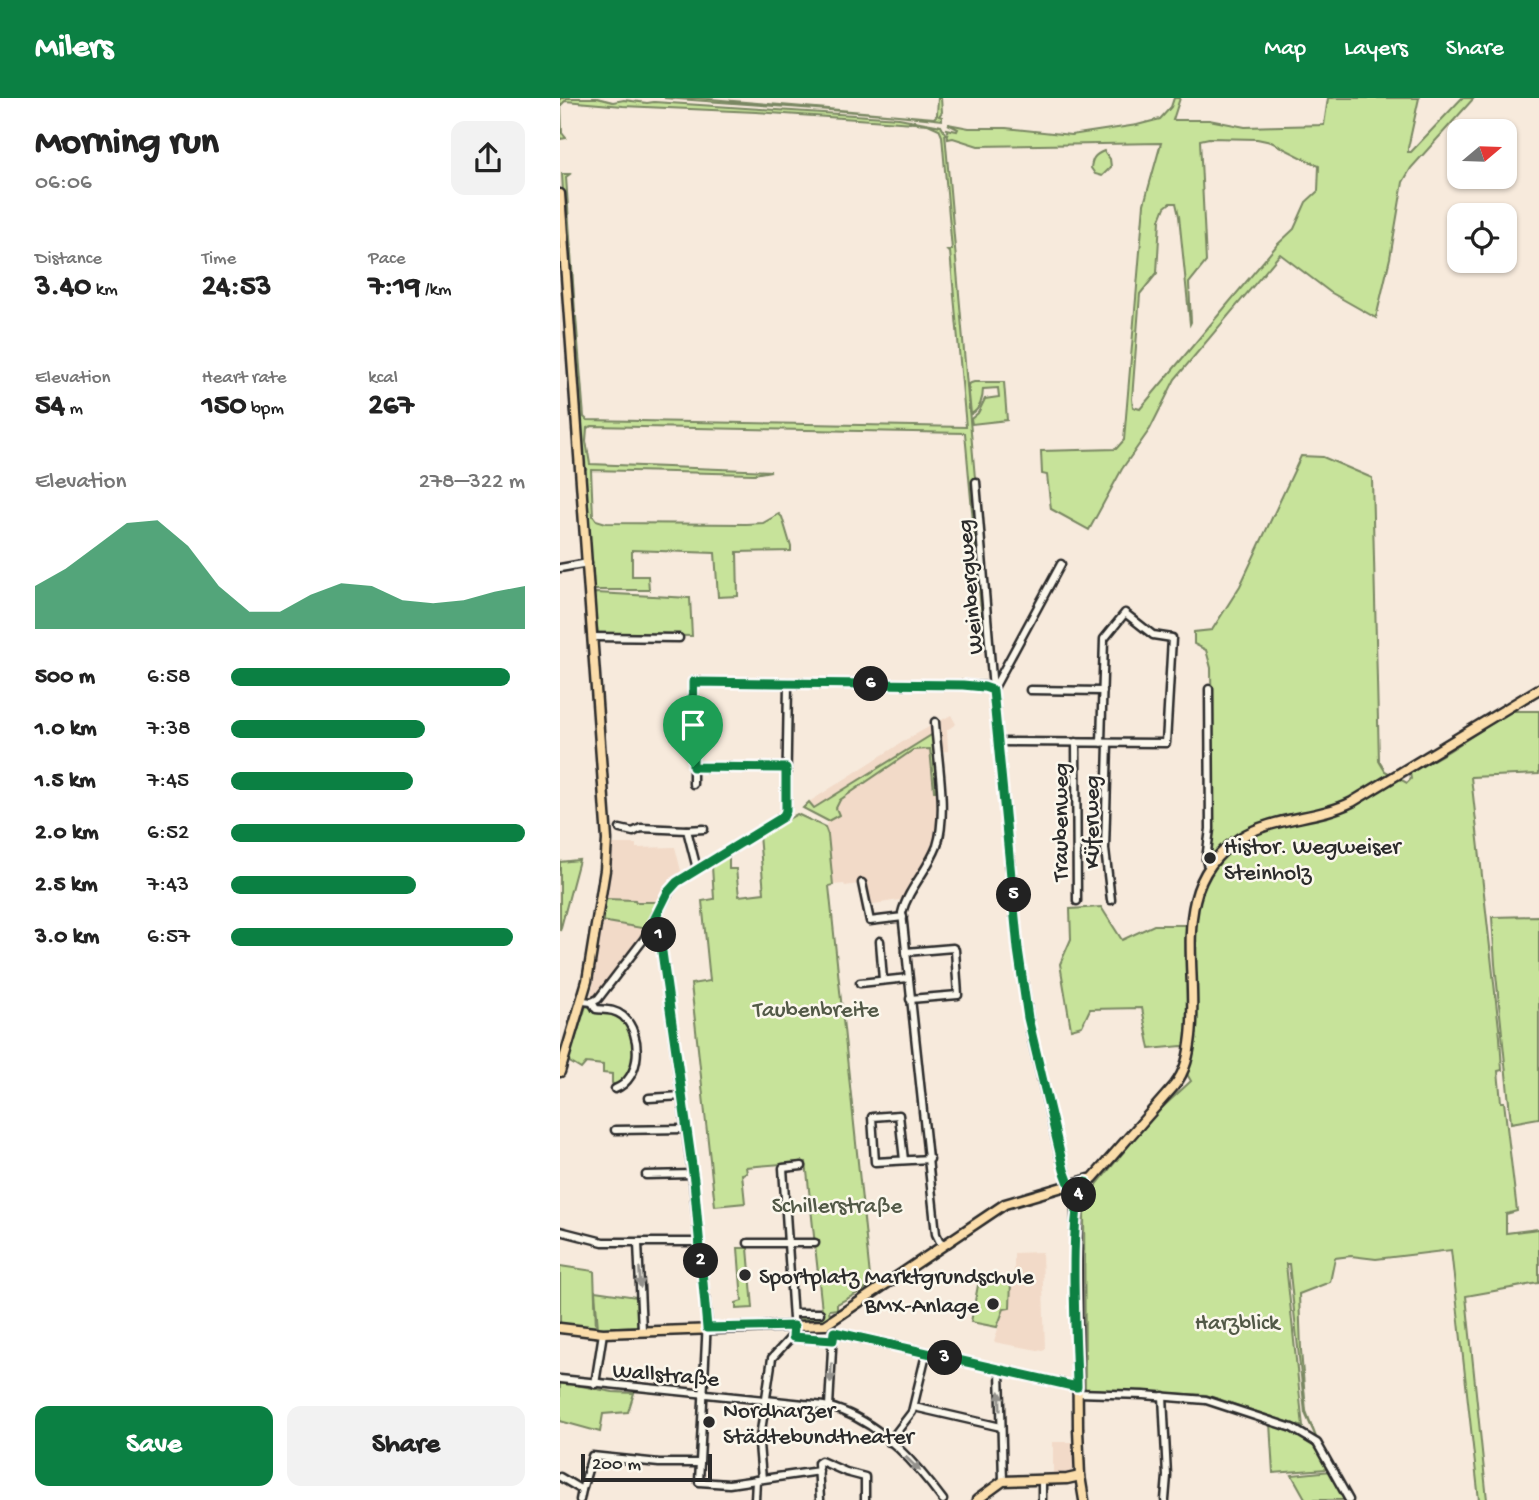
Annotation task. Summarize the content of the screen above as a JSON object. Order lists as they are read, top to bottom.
{
  "streets": {
    "street": [
      "Weinbergweg",
      "Traubenweg",
      "Küferweg",
      "Wallstraße"
    ]
  },
  "parks": ["Taubenbreite", "Schillerstraße", "Harzblick"],
  "places": [
    "Histor. Wegweiser Steinholz",
    "Sportplatz Marktgrundschule",
    "BMX-Anlage",
    "Nordharzer Städtebundtheater"
  ],
  "scale_bar": "200 m",
  "north": "right",
  "page": {
    "header": "Milers",
    "nav": ["Map", "Layers", "Share"],
    "heading": ["Morning run", "06:06"],
    "stats": [
      ["Distance", "3.40 km"],
      ["Time", "24:53"],
      ["Pace", "7:19 /km"],
      ["Elevation", "54 m"],
      ["Heart rate", "150 bpm"],
      ["kcal", "267"]
    ],
    "chart": ["Elevation", "278–322 m"],
    "list": [
      {
        "name": "500 m",
        "note": "6:58"
      },
      {
        "name": "1.0 km",
        "note": "7:38"
      },
      {
        "name": "1.5 km",
        "note": "7:45"
      },
      {
        "name": "2.0 km",
        "note": "6:52"
      },
      {
        "name": "2.5 km",
        "note": "7:43"
      },
      {
        "name": "3.0 km",
        "note": "6:57"
      }
    ],
    "pins": [
      "6",
      "5",
      "1",
      "4",
      "2",
      "3"
    ],
    "buttons": ["Save", "Share"],
    "scale": "200 m"
  }
}
